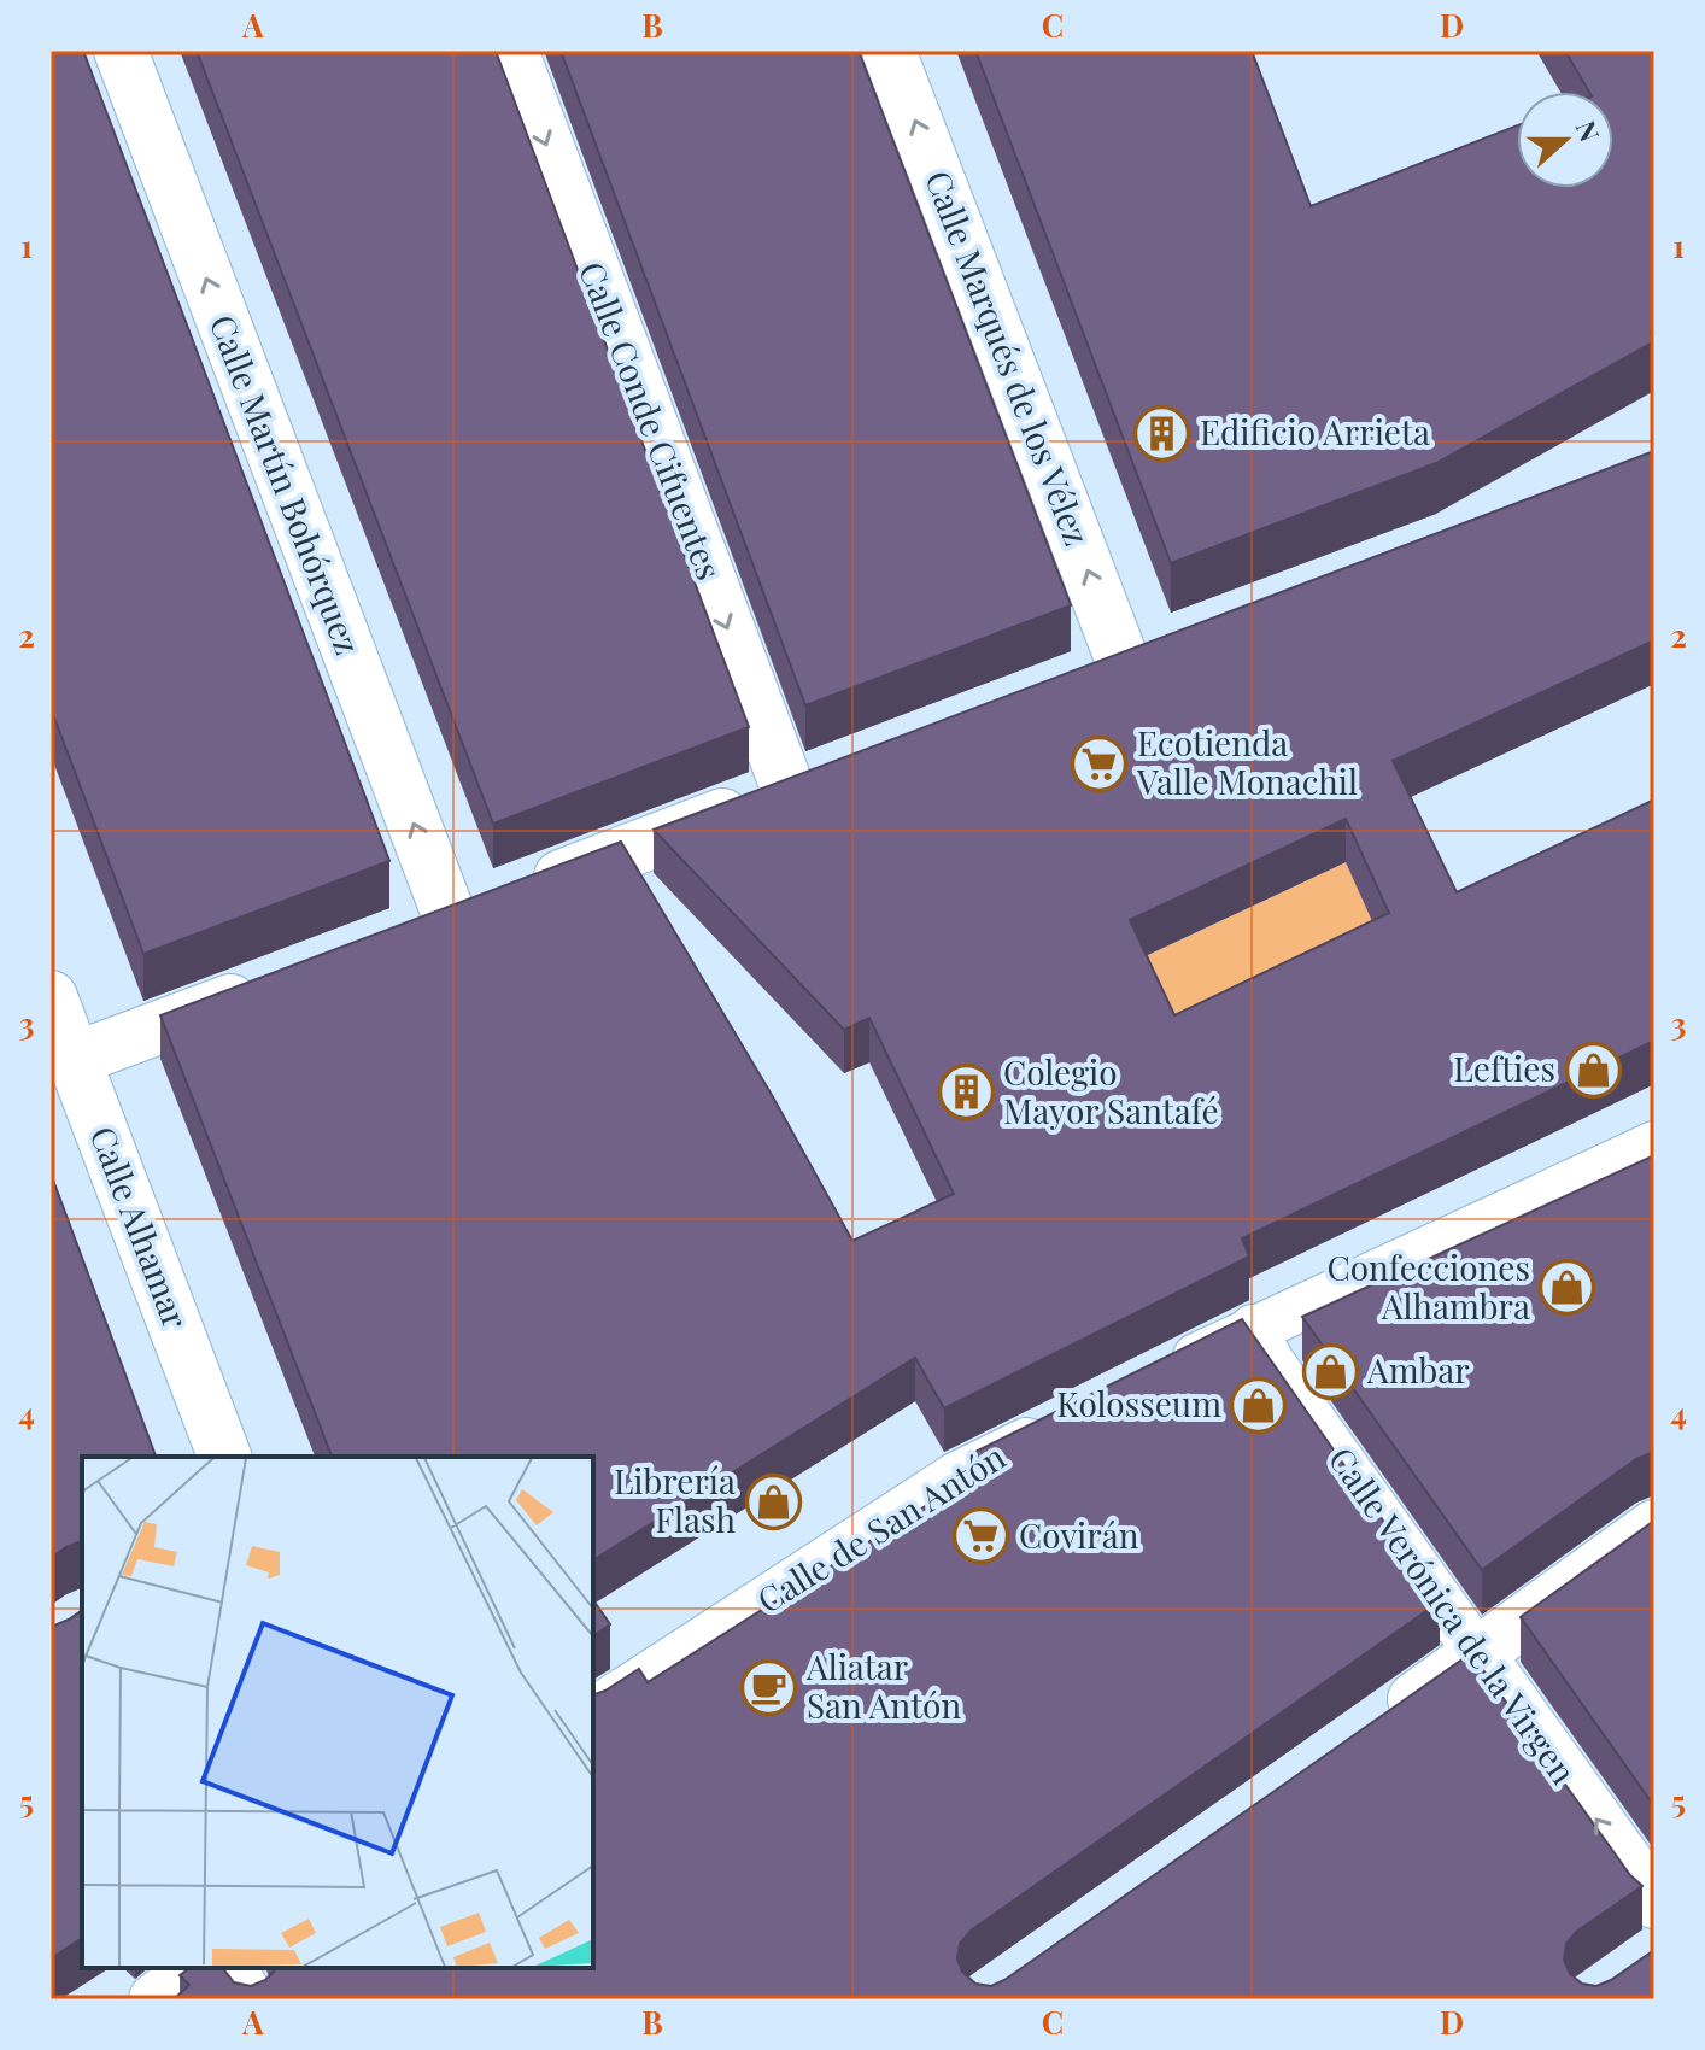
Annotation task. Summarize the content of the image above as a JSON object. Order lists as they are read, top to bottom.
{
  "streets": {
    "street": [
      "Calle Marqués de los Vélez",
      "Calle Conde Cifuentes",
      "Calle Martín Bohórquez",
      "Calle Alhamar",
      "Calle de San Antón",
      "Calle Verónica de la Virgen"
    ]
  },
  "crossings": [
    ["Calle Conde Cifuentes", "Calle Martín Bohórquez"]
  ],
  "one_way": ["Calle Marqués de los Vélez", "Calle Martín Bohórquez", "Calle Verónica de la Virgen"],
  "places": {
    "building": ["Edificio Arrieta", "Colegio Mayor Santafé"],
    "supermarket": ["Ecotienda Valle Monachil", "Covirán"],
    "shop": [
      "Lefties",
      "Confecciones Alhambra",
      "Ambar",
      "Kolosseum",
      "Librería Flash"
    ],
    "cafe": ["Aliatar San Antón"]
  },
  "north": "right",
  "grid": {
    "columns": [
      "A",
      "B",
      "C",
      "D"
    ],
    "rows": [
      "1",
      "2",
      "3",
      "4",
      "5"
    ]
  }
}
